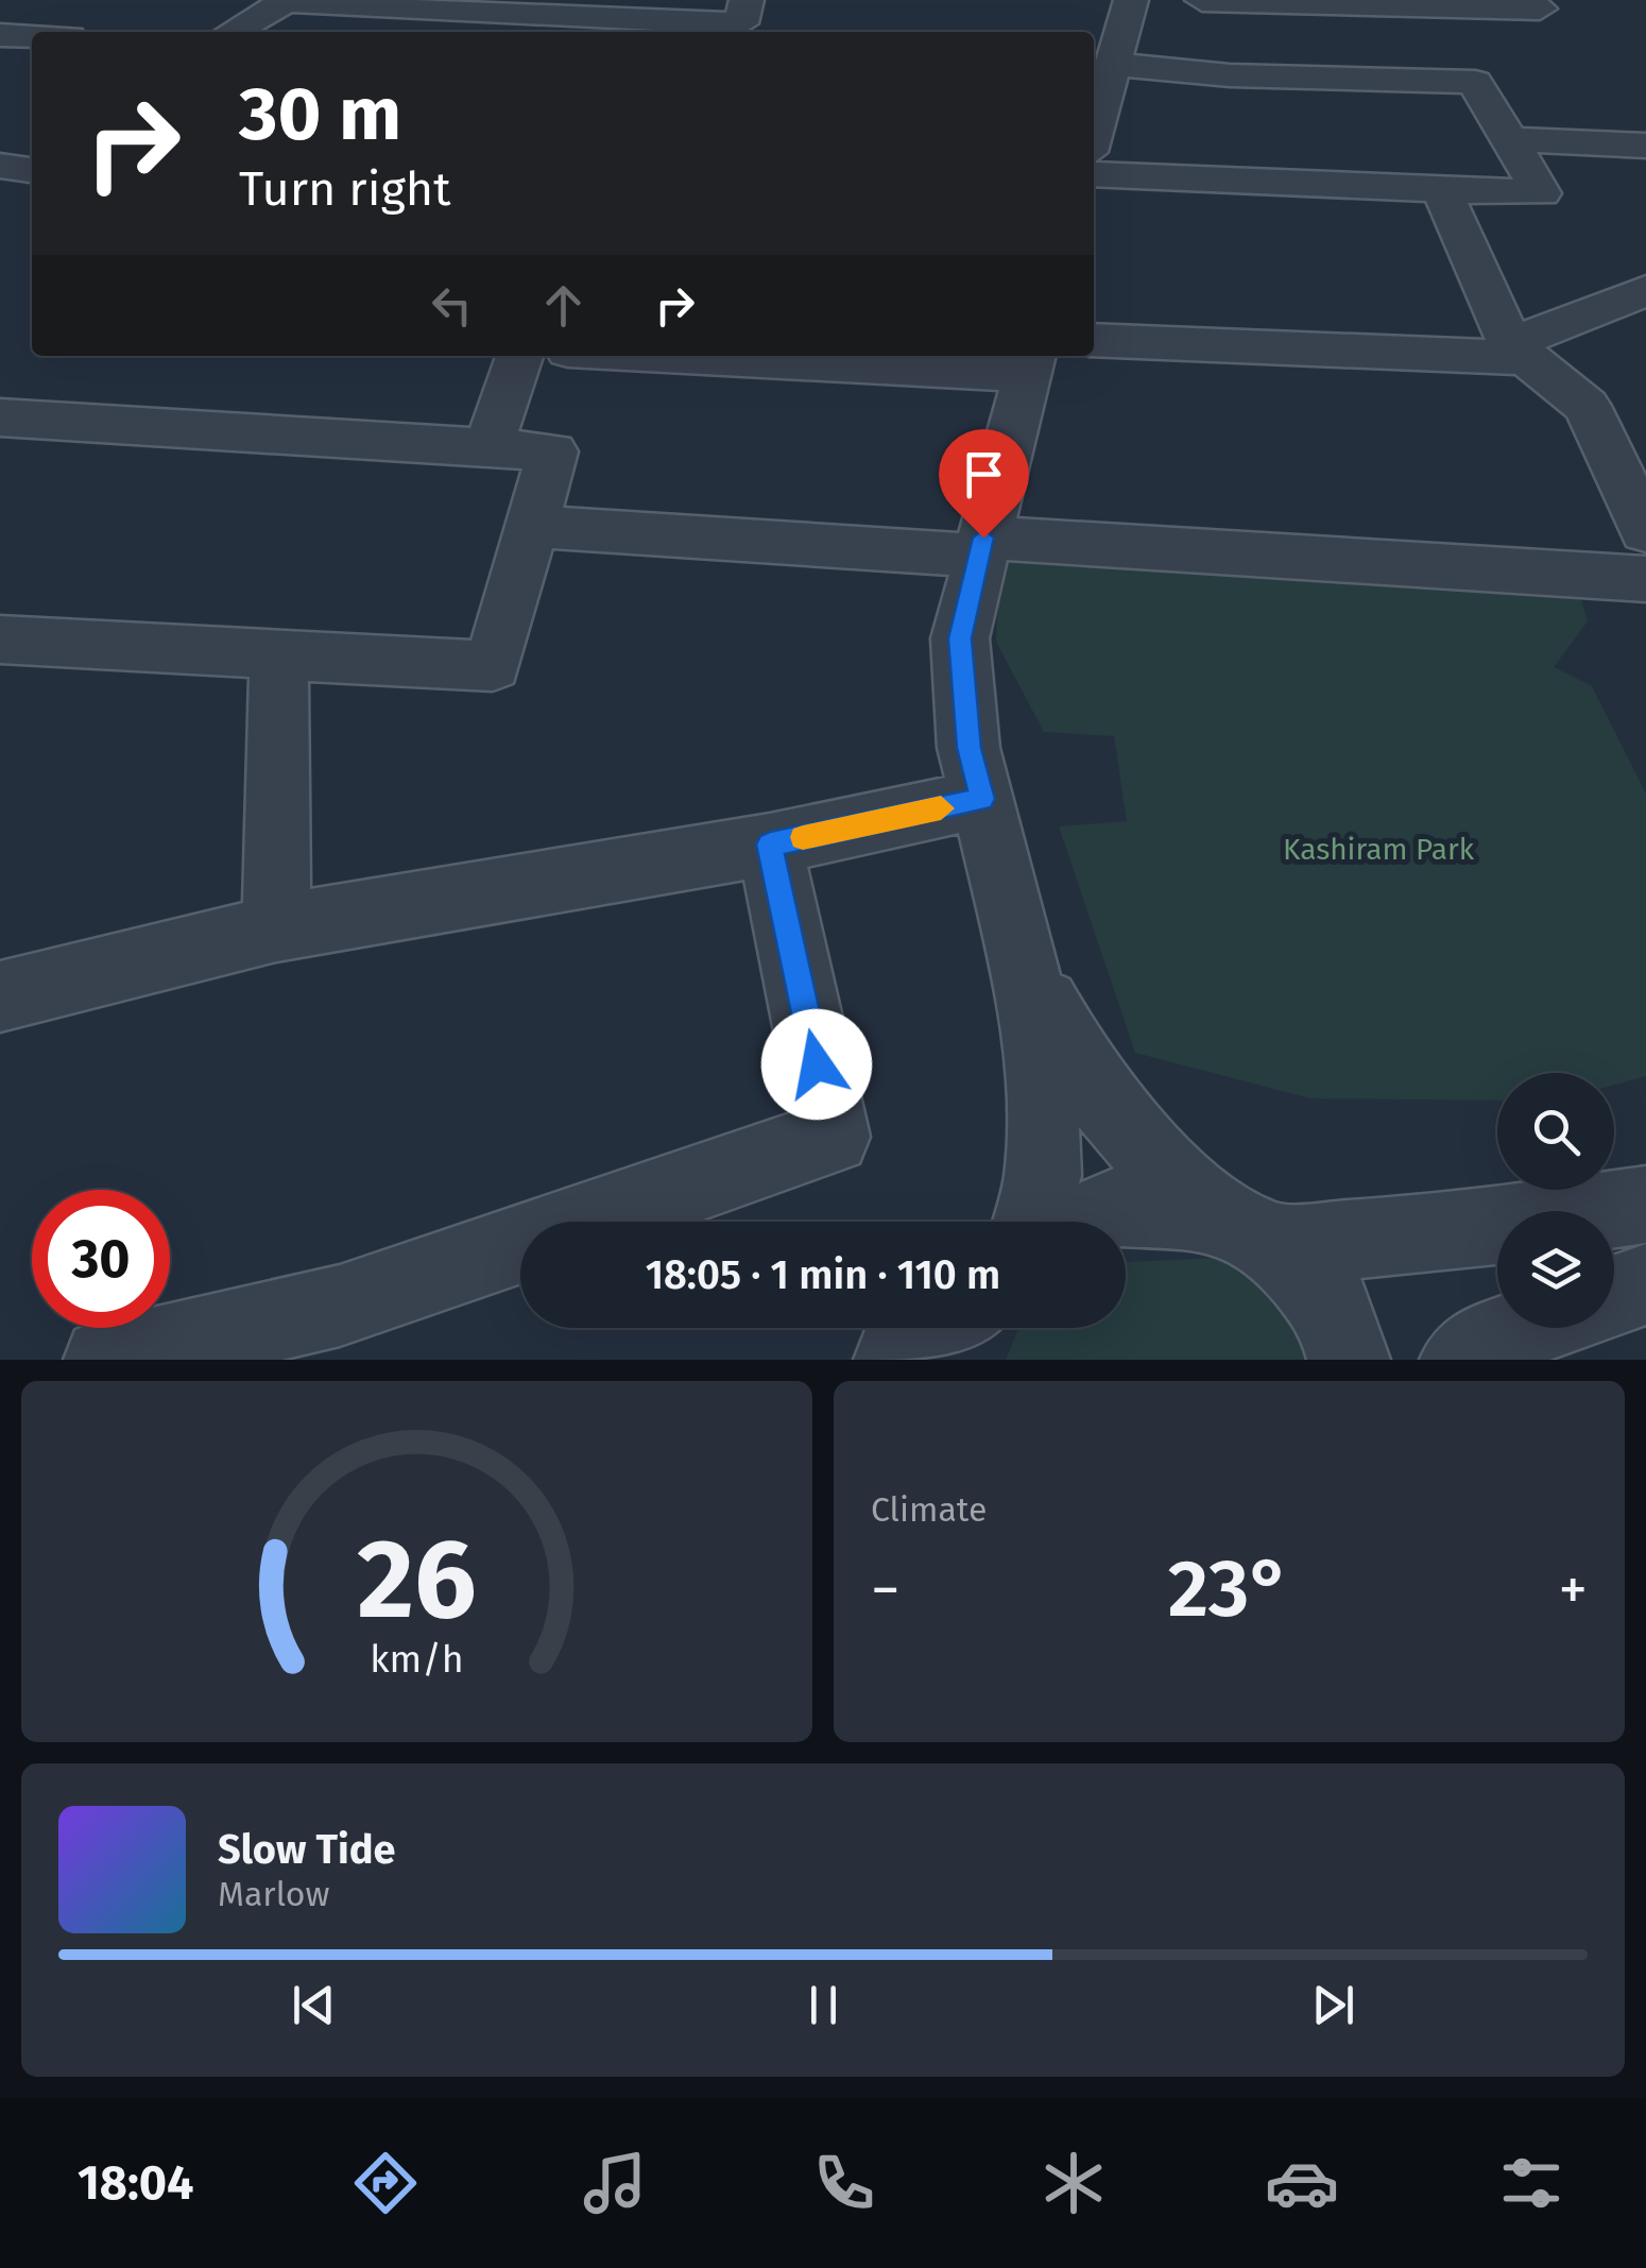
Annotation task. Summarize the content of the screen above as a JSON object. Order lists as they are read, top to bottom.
{
  "parks": ["Kashiram Park"],
  "page": {
    "turn": ["30 m", "Turn right"],
    "limit": "30",
    "trip": "18:05 · 1 min · 110 m",
    "tile": "Climate",
    "heat": ["−", "23°", "+"],
    "song": ["Slow Tide", "Marlow"],
    "tabs": "18:04",
    "gauge": ["26", "km/h"]
  }
}
